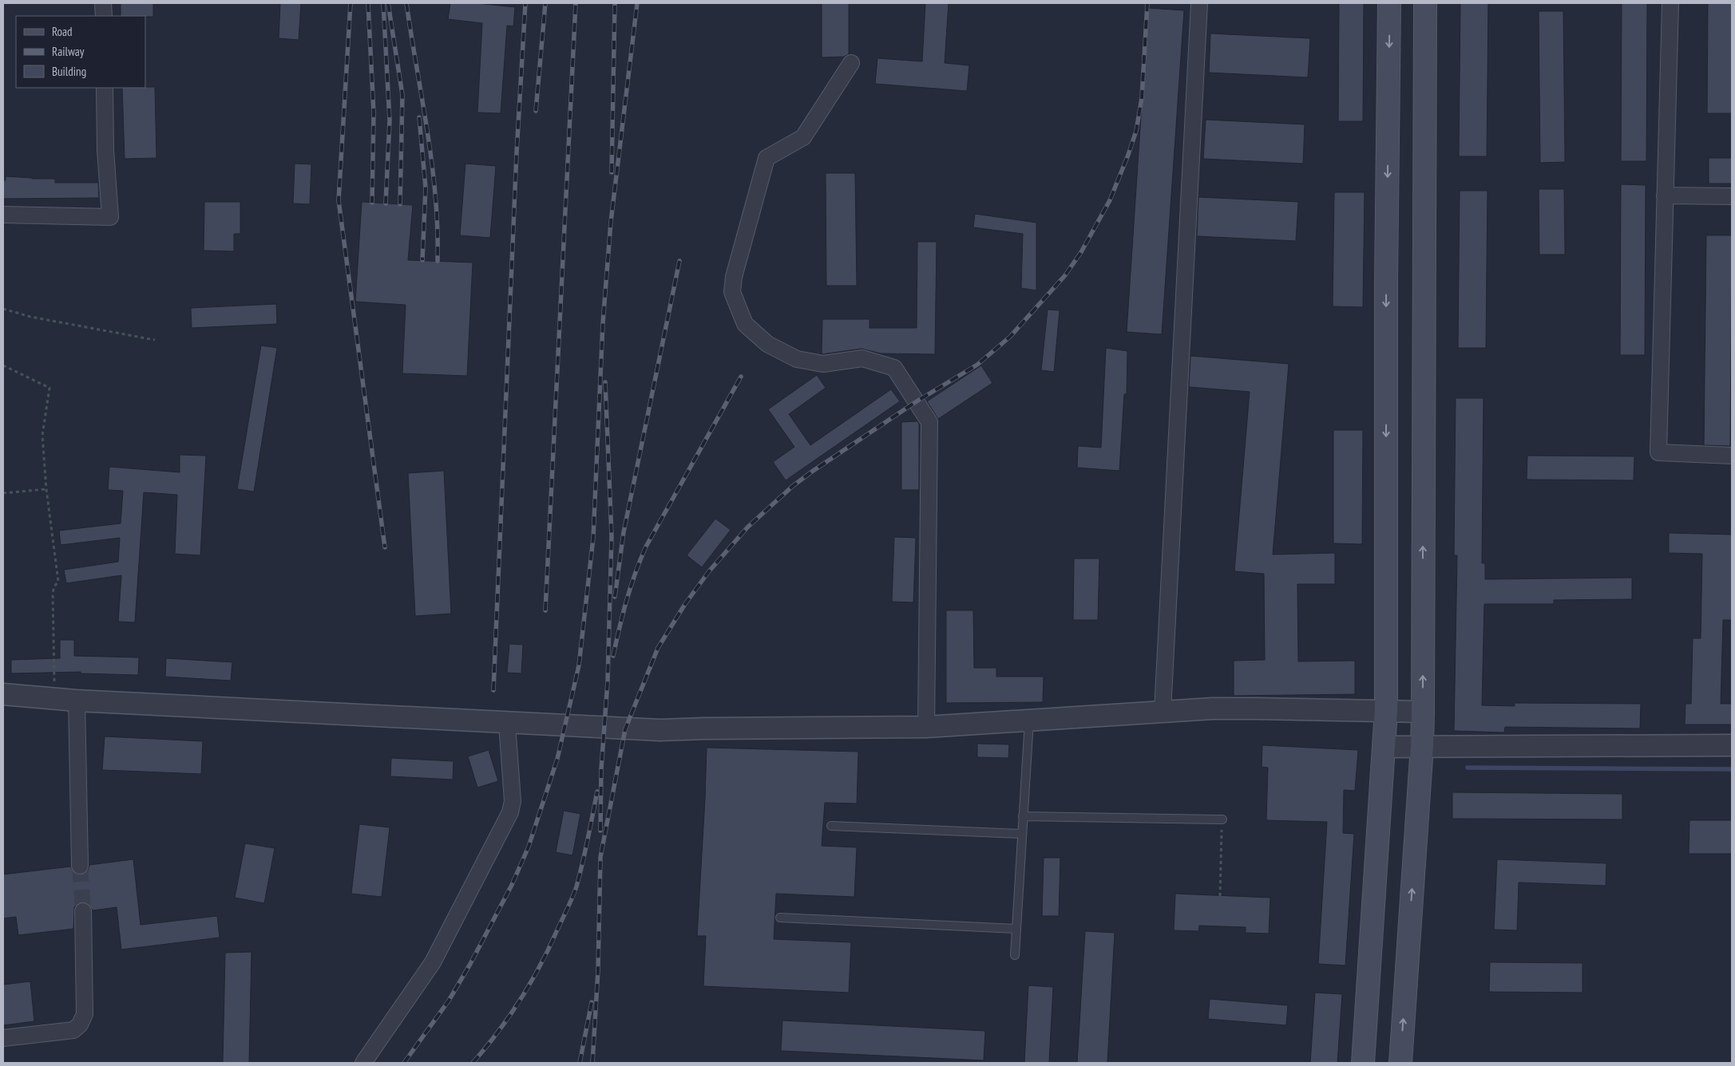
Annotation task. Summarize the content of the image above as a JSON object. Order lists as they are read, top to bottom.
{
  "legend": ["Road", "Railway", "Building"]
}
